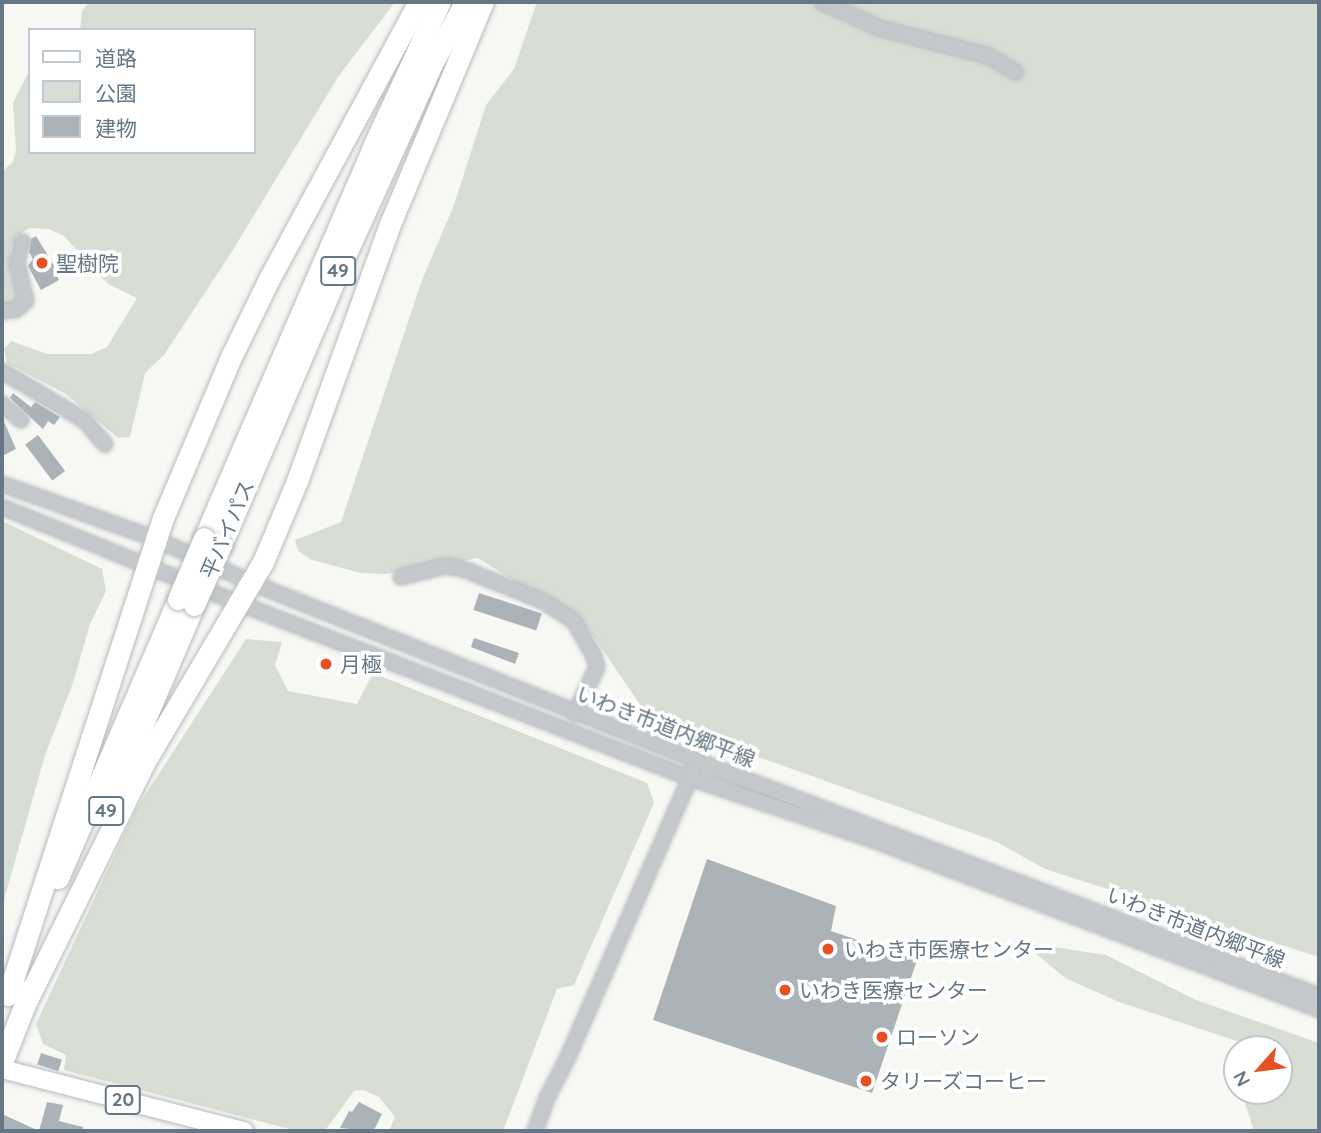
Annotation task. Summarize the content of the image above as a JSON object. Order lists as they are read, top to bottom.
{
  "streets": {
    "highway": ["49", "平バイパス"],
    "main road": ["20"],
    "street": ["いわき市道内郷平線"]
  },
  "places": [
    "聖樹院",
    "月極",
    "いわき市医療センター",
    "いわき医療センター",
    "ローソン",
    "タリーズコーヒー"
  ],
  "legend": ["道路", "公園", "建物"],
  "north": "bottom left"
}
